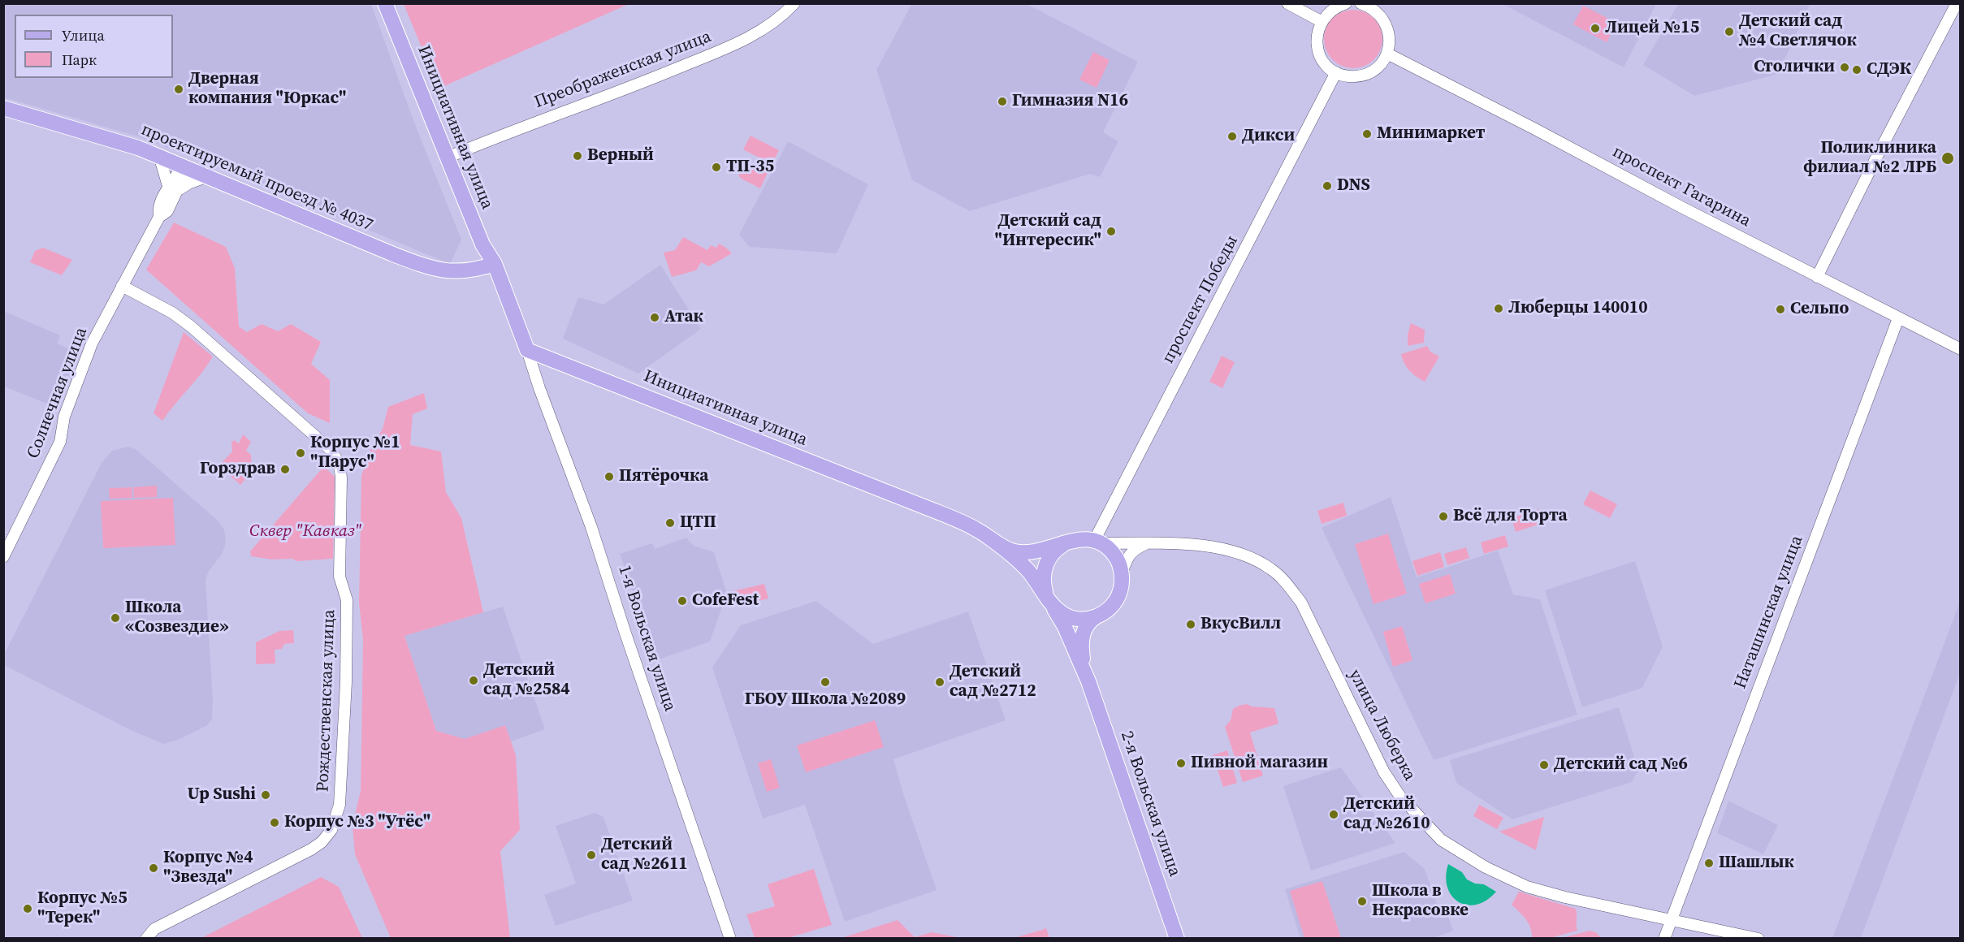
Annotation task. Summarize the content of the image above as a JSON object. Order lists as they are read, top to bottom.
{
  "streets": {
    "main road": ["Инициативная улица", "проектируемый проезд № 4037", "2-я Вольская улица"],
    "street": [
      "Преображенская улица",
      "проспект Гагарина",
      "проспект Победы",
      "Солнечная улица",
      "Наташинская улица",
      "1-я Вольская улица",
      "Рождественская улица",
      "улица Люберка"
    ]
  },
  "crossings": [
    ["Преображенская улица", "Инициативная улица"],
    ["Инициативная улица", "проектируемый проезд № 4037"],
    ["Инициативная улица", "проспект Победы"],
    ["Инициативная улица", "1-я Вольская улица"],
    ["Инициативная улица", "улица Люберка"],
    ["Инициативная улица", "2-я Вольская улица"],
    ["проектируемый проезд № 4037", "Солнечная улица"],
    ["проспект Гагарина", "Наташинская улица"],
    ["проспект Победы", "улица Люберка"],
    ["проспект Победы", "2-я Вольская улица"],
    ["Солнечная улица", "Рождественская улица"],
    ["Наташинская улица", "улица Люберка"],
    ["улица Люберка", "2-я Вольская улица"]
  ],
  "parks": ["Сквер \"Кавказ\""],
  "places": [
    "Лицей №15",
    "Детский сад №4 Светлячок",
    "Столички",
    "СДЭК",
    "Дверная компания \"Юркас\"",
    "Гимназия N16",
    "Минимаркет",
    "Дикси",
    "Верный",
    "Поликлиника филиал №2 ЛРБ",
    "ТП-35",
    "DNS",
    "Детский сад \"Интересик\"",
    "Люберцы 140010",
    "Сельпо",
    "Атак",
    "Корпус №1 \"Парус\"",
    "Горздрав",
    "Пятёрочка",
    "Всё для Торта",
    "ЦТП",
    "CofeFest",
    "Школа «Созвездие»",
    "ВкусВилл",
    "Детский сад №2584",
    "ГБОУ Школа №2089",
    "Детский сад №2712",
    "Пивной магазин",
    "Детский сад №6",
    "Up Sushi",
    "Детский сад №2610",
    "Корпус №3 \"Утёс\"",
    "Детский сад №2611",
    "Шашлык",
    "Корпус №4 \"Звезда\"",
    "Школа в Некрасовке",
    "Корпус №5 \"Терек\""
  ],
  "legend": ["Улица", "Парк"]
}
